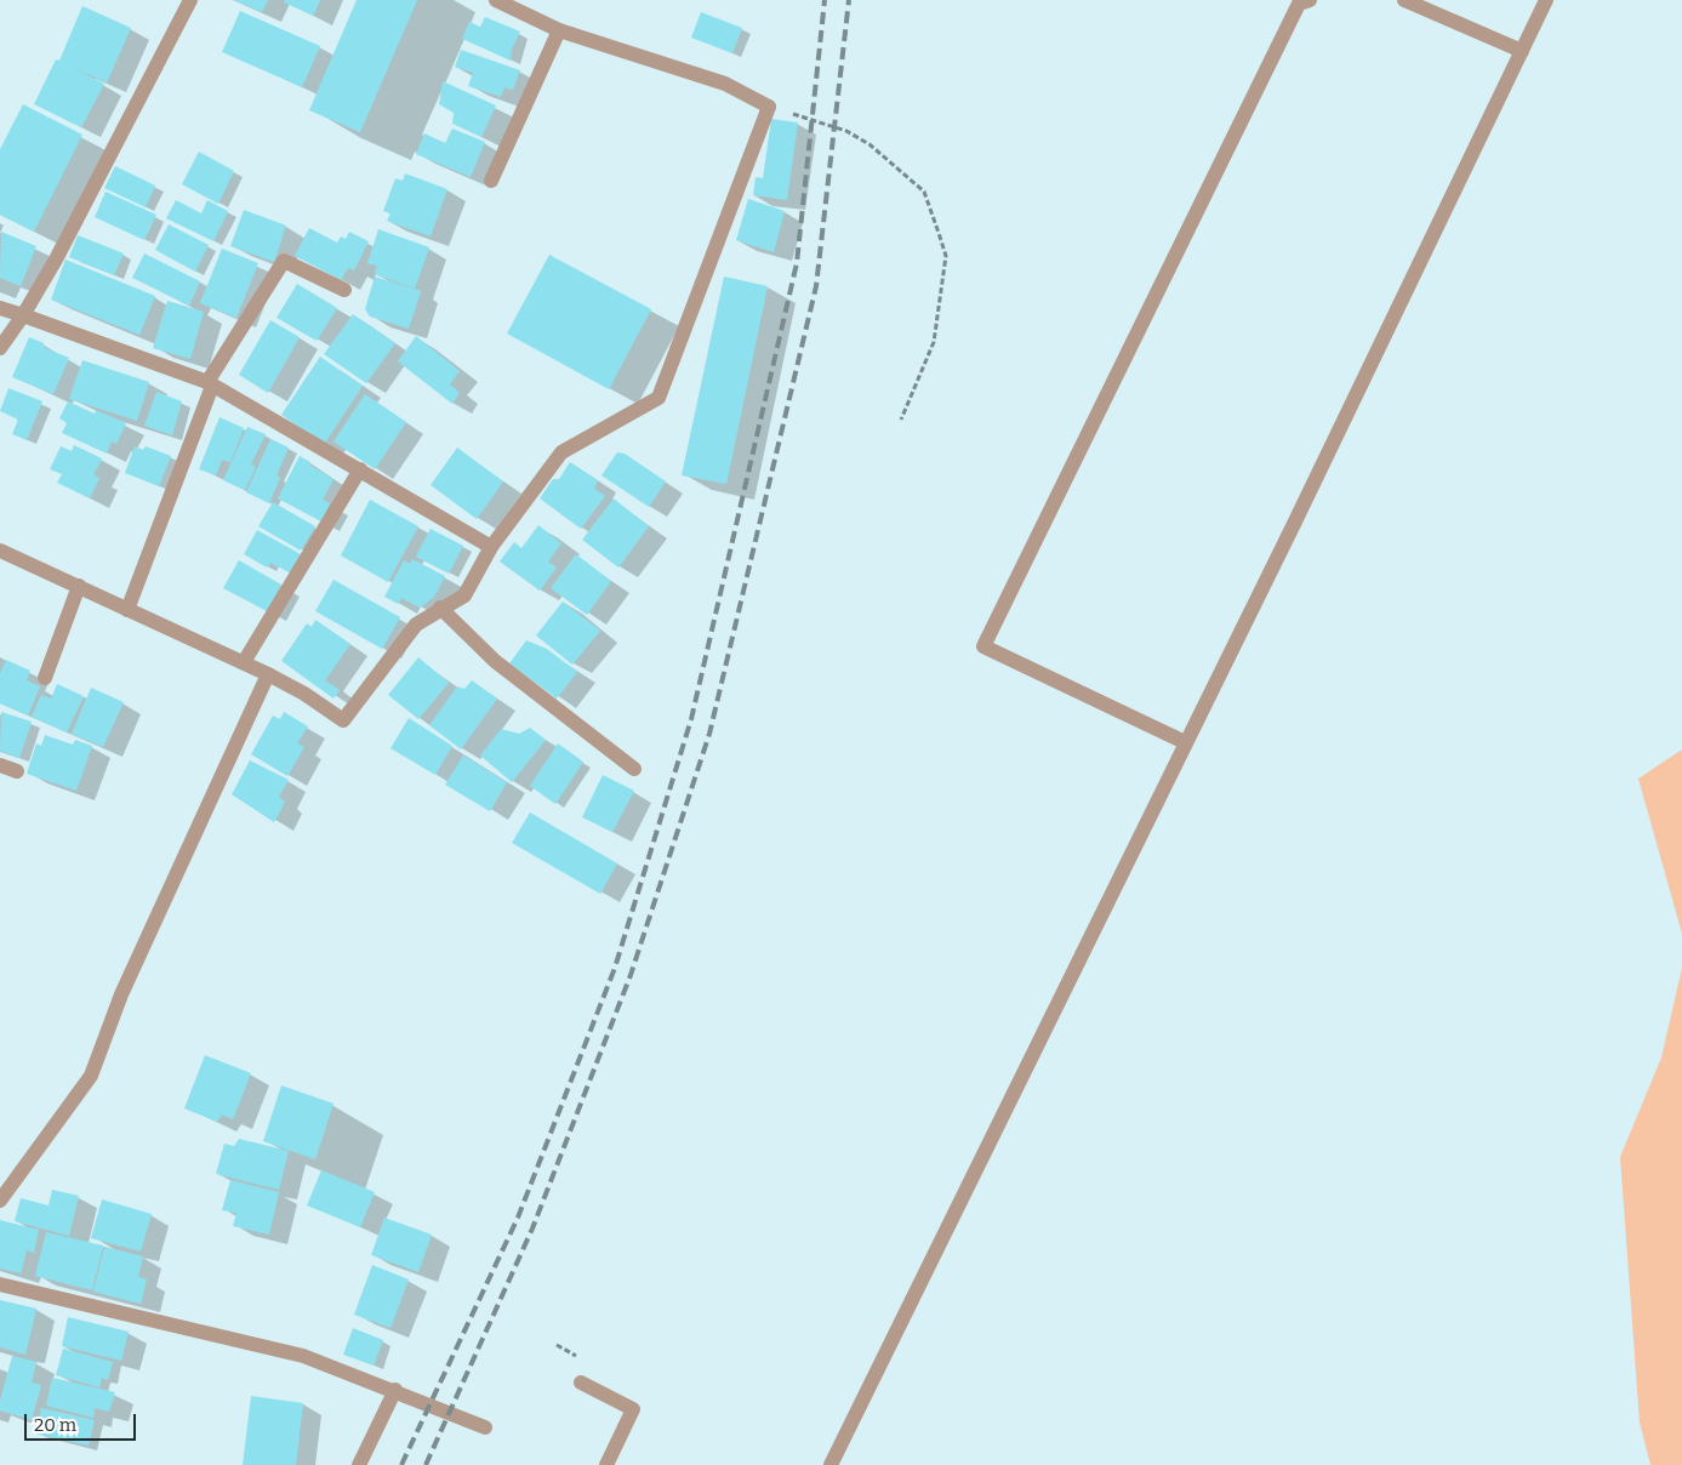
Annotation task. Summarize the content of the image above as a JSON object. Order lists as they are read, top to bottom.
{
  "scale_bar": "20 m"
}
